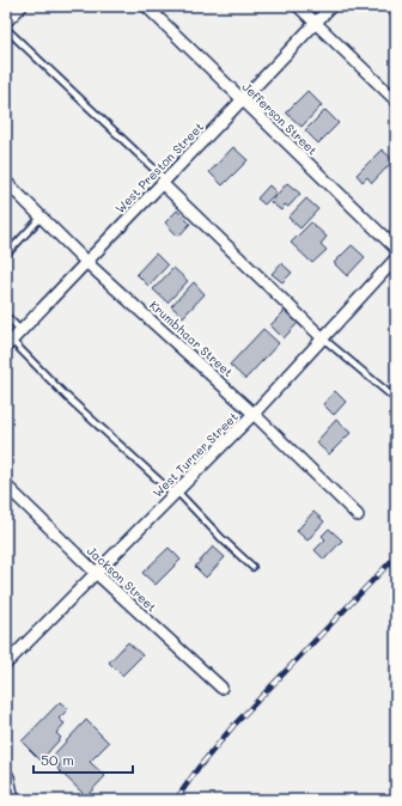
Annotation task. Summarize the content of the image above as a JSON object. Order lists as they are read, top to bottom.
{
  "streets": {
    "street": [
      "Jefferson Street",
      "West Preston Street",
      "Krumbhaar Street",
      "West Turner Street",
      "Jackson Street"
    ]
  },
  "crossings": [
    ["Jefferson Street", "West Preston Street"],
    ["West Preston Street", "Krumbhaar Street"],
    ["Krumbhaar Street", "West Turner Street"],
    ["West Turner Street", "Jackson Street"]
  ],
  "scale_bar": "50 m"
}
